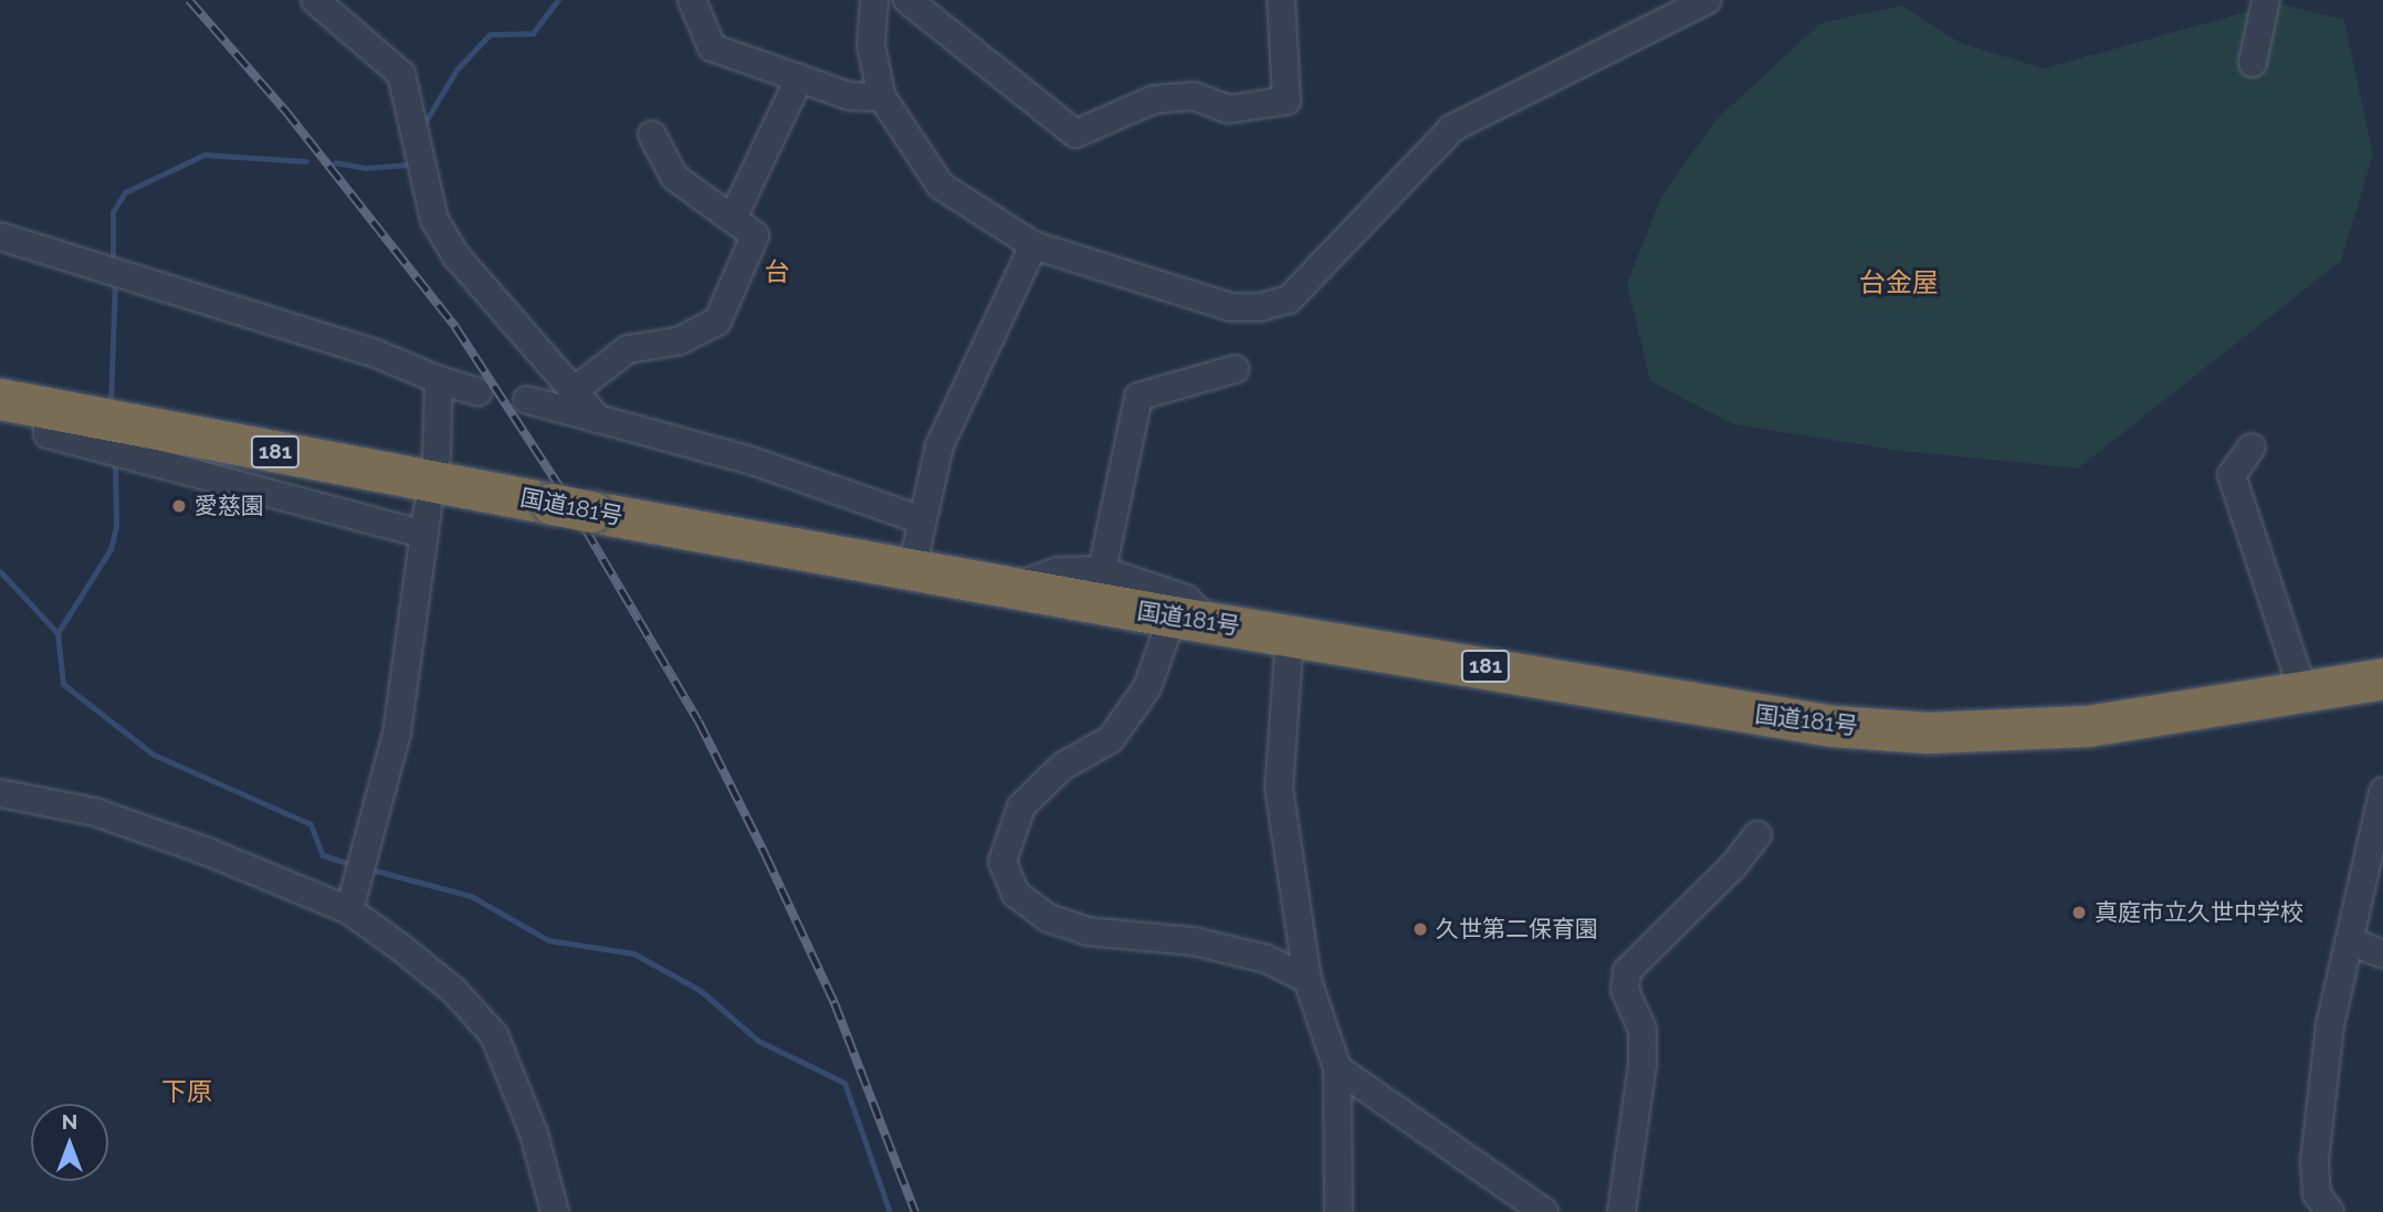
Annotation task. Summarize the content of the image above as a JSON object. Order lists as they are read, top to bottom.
{
  "streets": {
    "highway": ["181", "国道181号"]
  },
  "districts": ["台", "台金屋", "下原"],
  "places": ["愛慈園", "真庭市立久世中学校", "久世第二保育園"],
  "north": "top"
}
